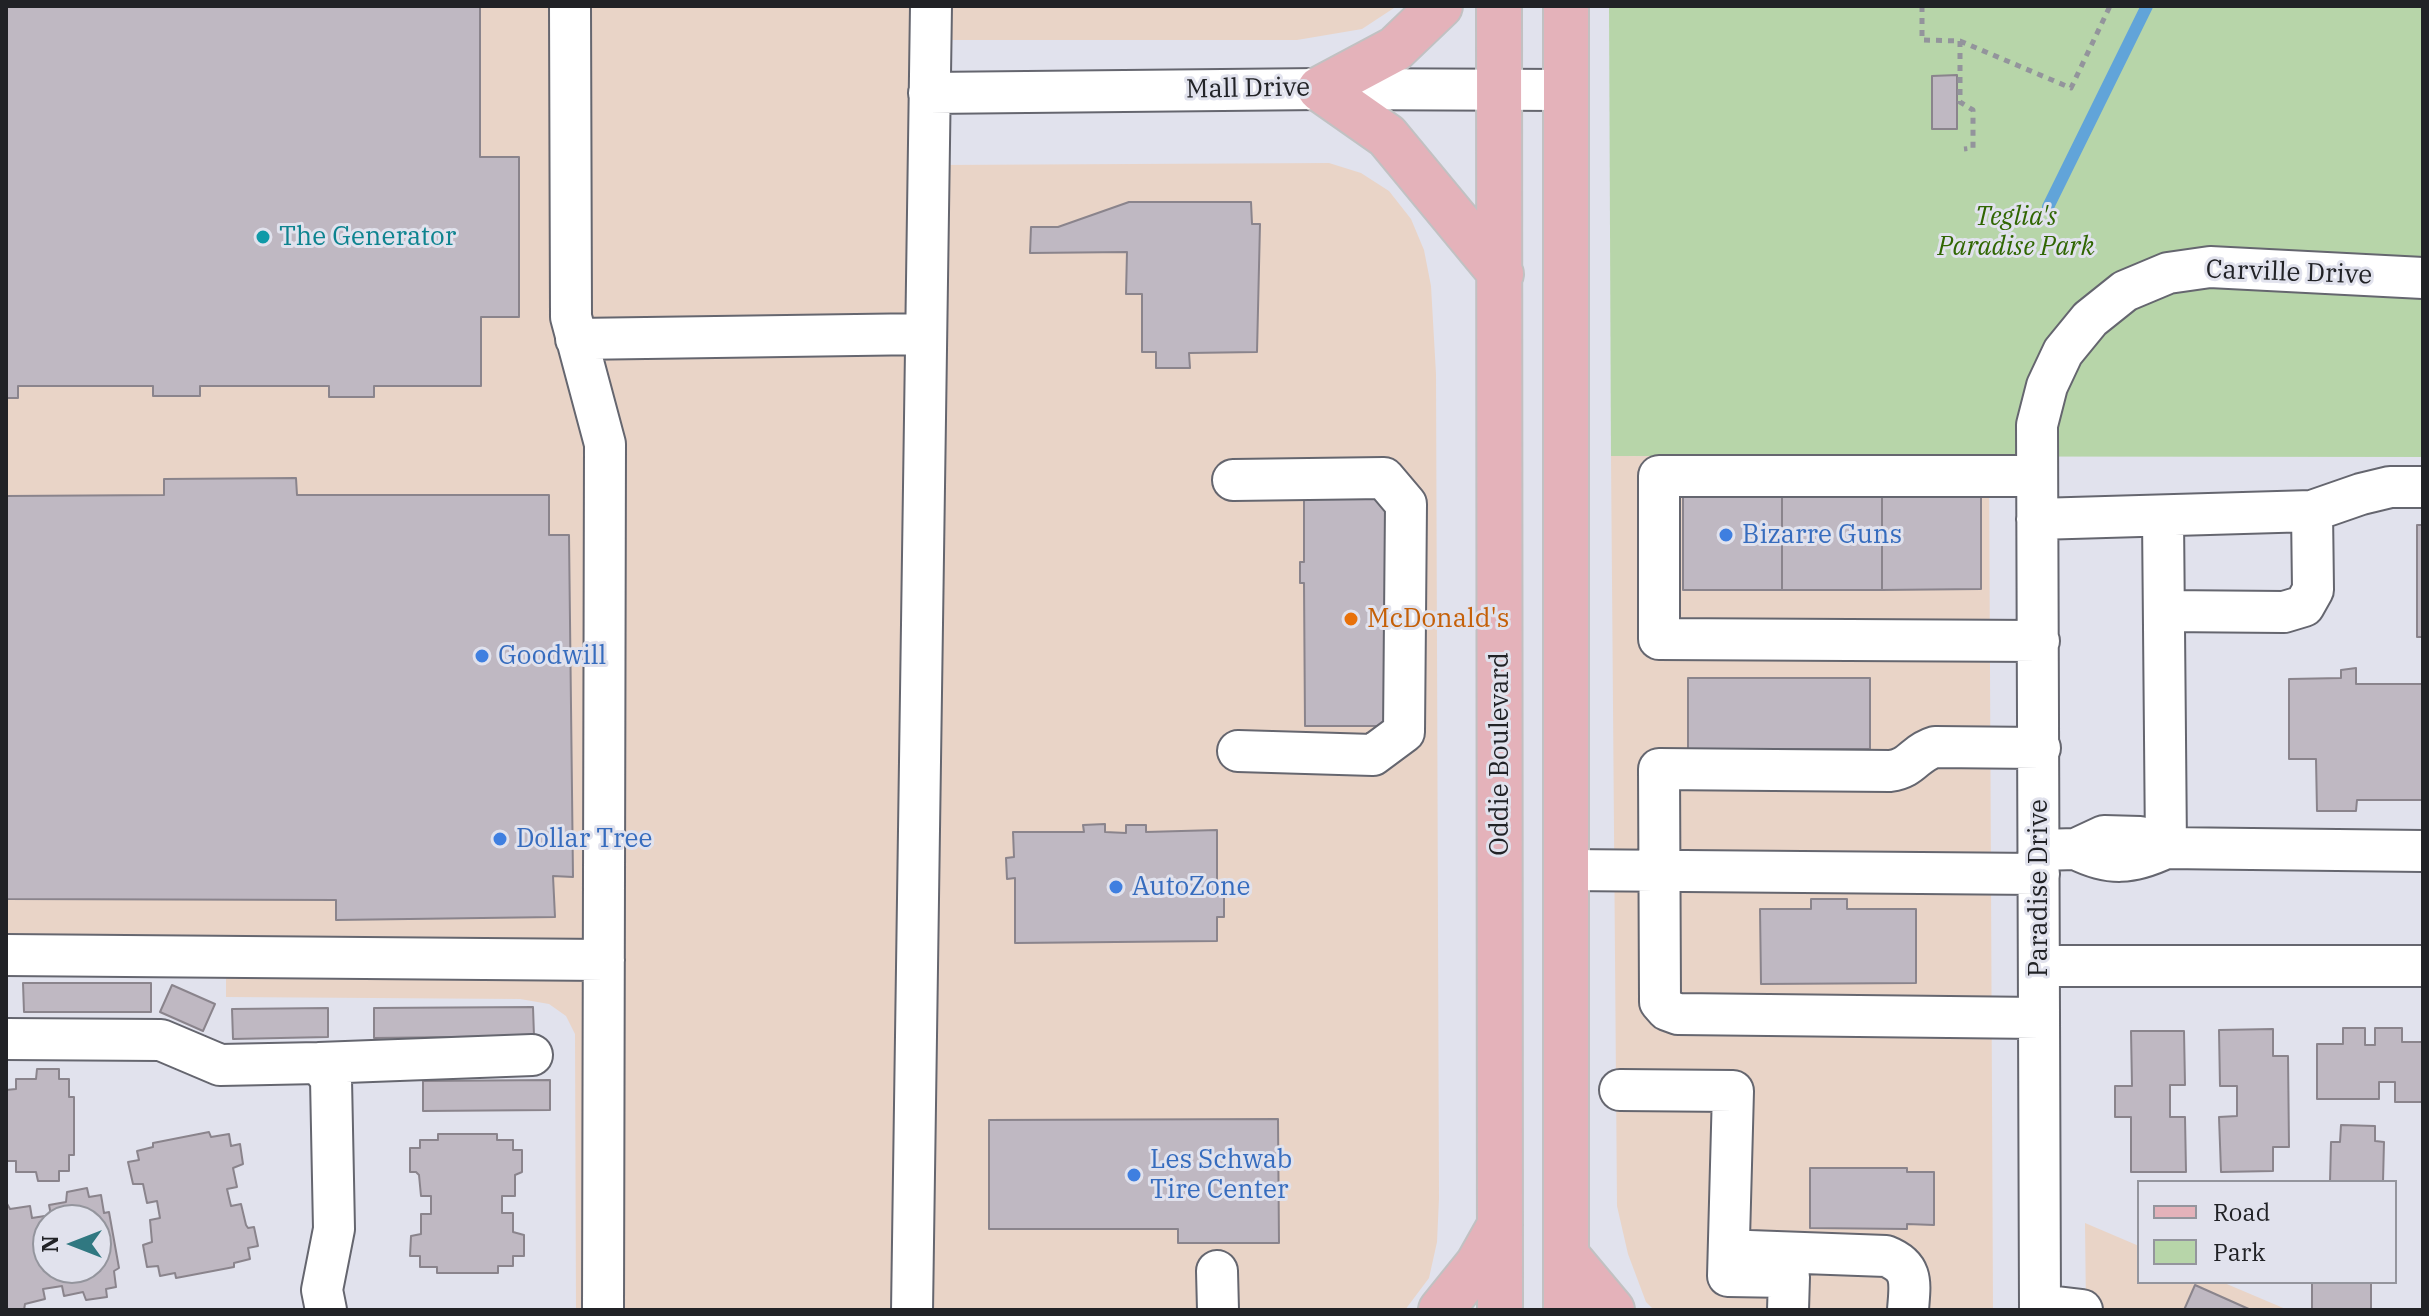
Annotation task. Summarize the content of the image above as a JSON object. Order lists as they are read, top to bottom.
{
  "streets": {
    "main road": ["Oddie Boulevard"],
    "street": ["Mall Drive", "Carville Drive", "Paradise Drive"]
  },
  "crossings": [
    ["Mall Drive", "Oddie Boulevard"],
    ["Carville Drive", "Paradise Drive"]
  ],
  "parks": ["Teglia's Paradise Park"],
  "places": [
    "The Generator",
    "Bizarre Guns",
    "McDonald's",
    "Goodwill",
    "Dollar Tree",
    "AutoZone",
    "Les Schwab Tire Center"
  ],
  "legend": ["Road", "Park"],
  "north": "left"
}
